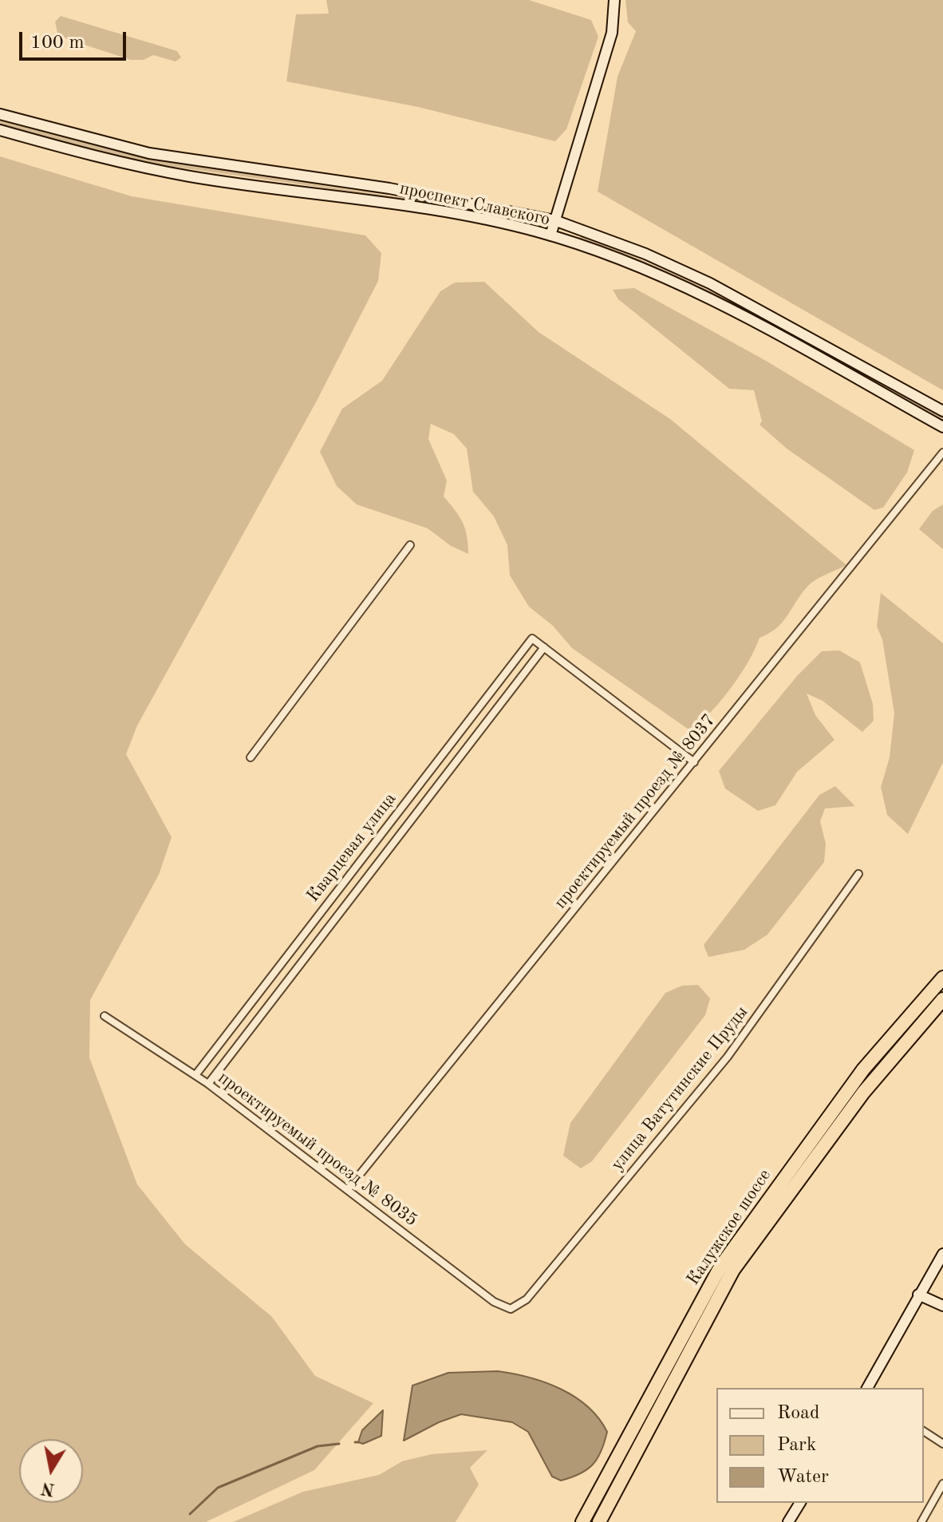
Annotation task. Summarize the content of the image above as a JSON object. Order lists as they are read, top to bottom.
{
  "streets": {
    "highway": ["Калужское шоссе"],
    "main road": ["проспект Славского"],
    "street": [
      "проектируемый проезд № 8037",
      "Кварцевая улица",
      "улица Ватутинские Пруды",
      "проектируемый проезд № 8035"
    ]
  },
  "crossings": [
    ["проектируемый проезд № 8037", "проектируемый проезд № 8035"],
    ["Кварцевая улица", "проектируемый проезд № 8035"],
    ["улица Ватутинские Пруды", "проектируемый проезд № 8035"]
  ],
  "legend": ["Road", "Park", "Water"],
  "scale_bar": "100 m",
  "north": "bottom"
}
